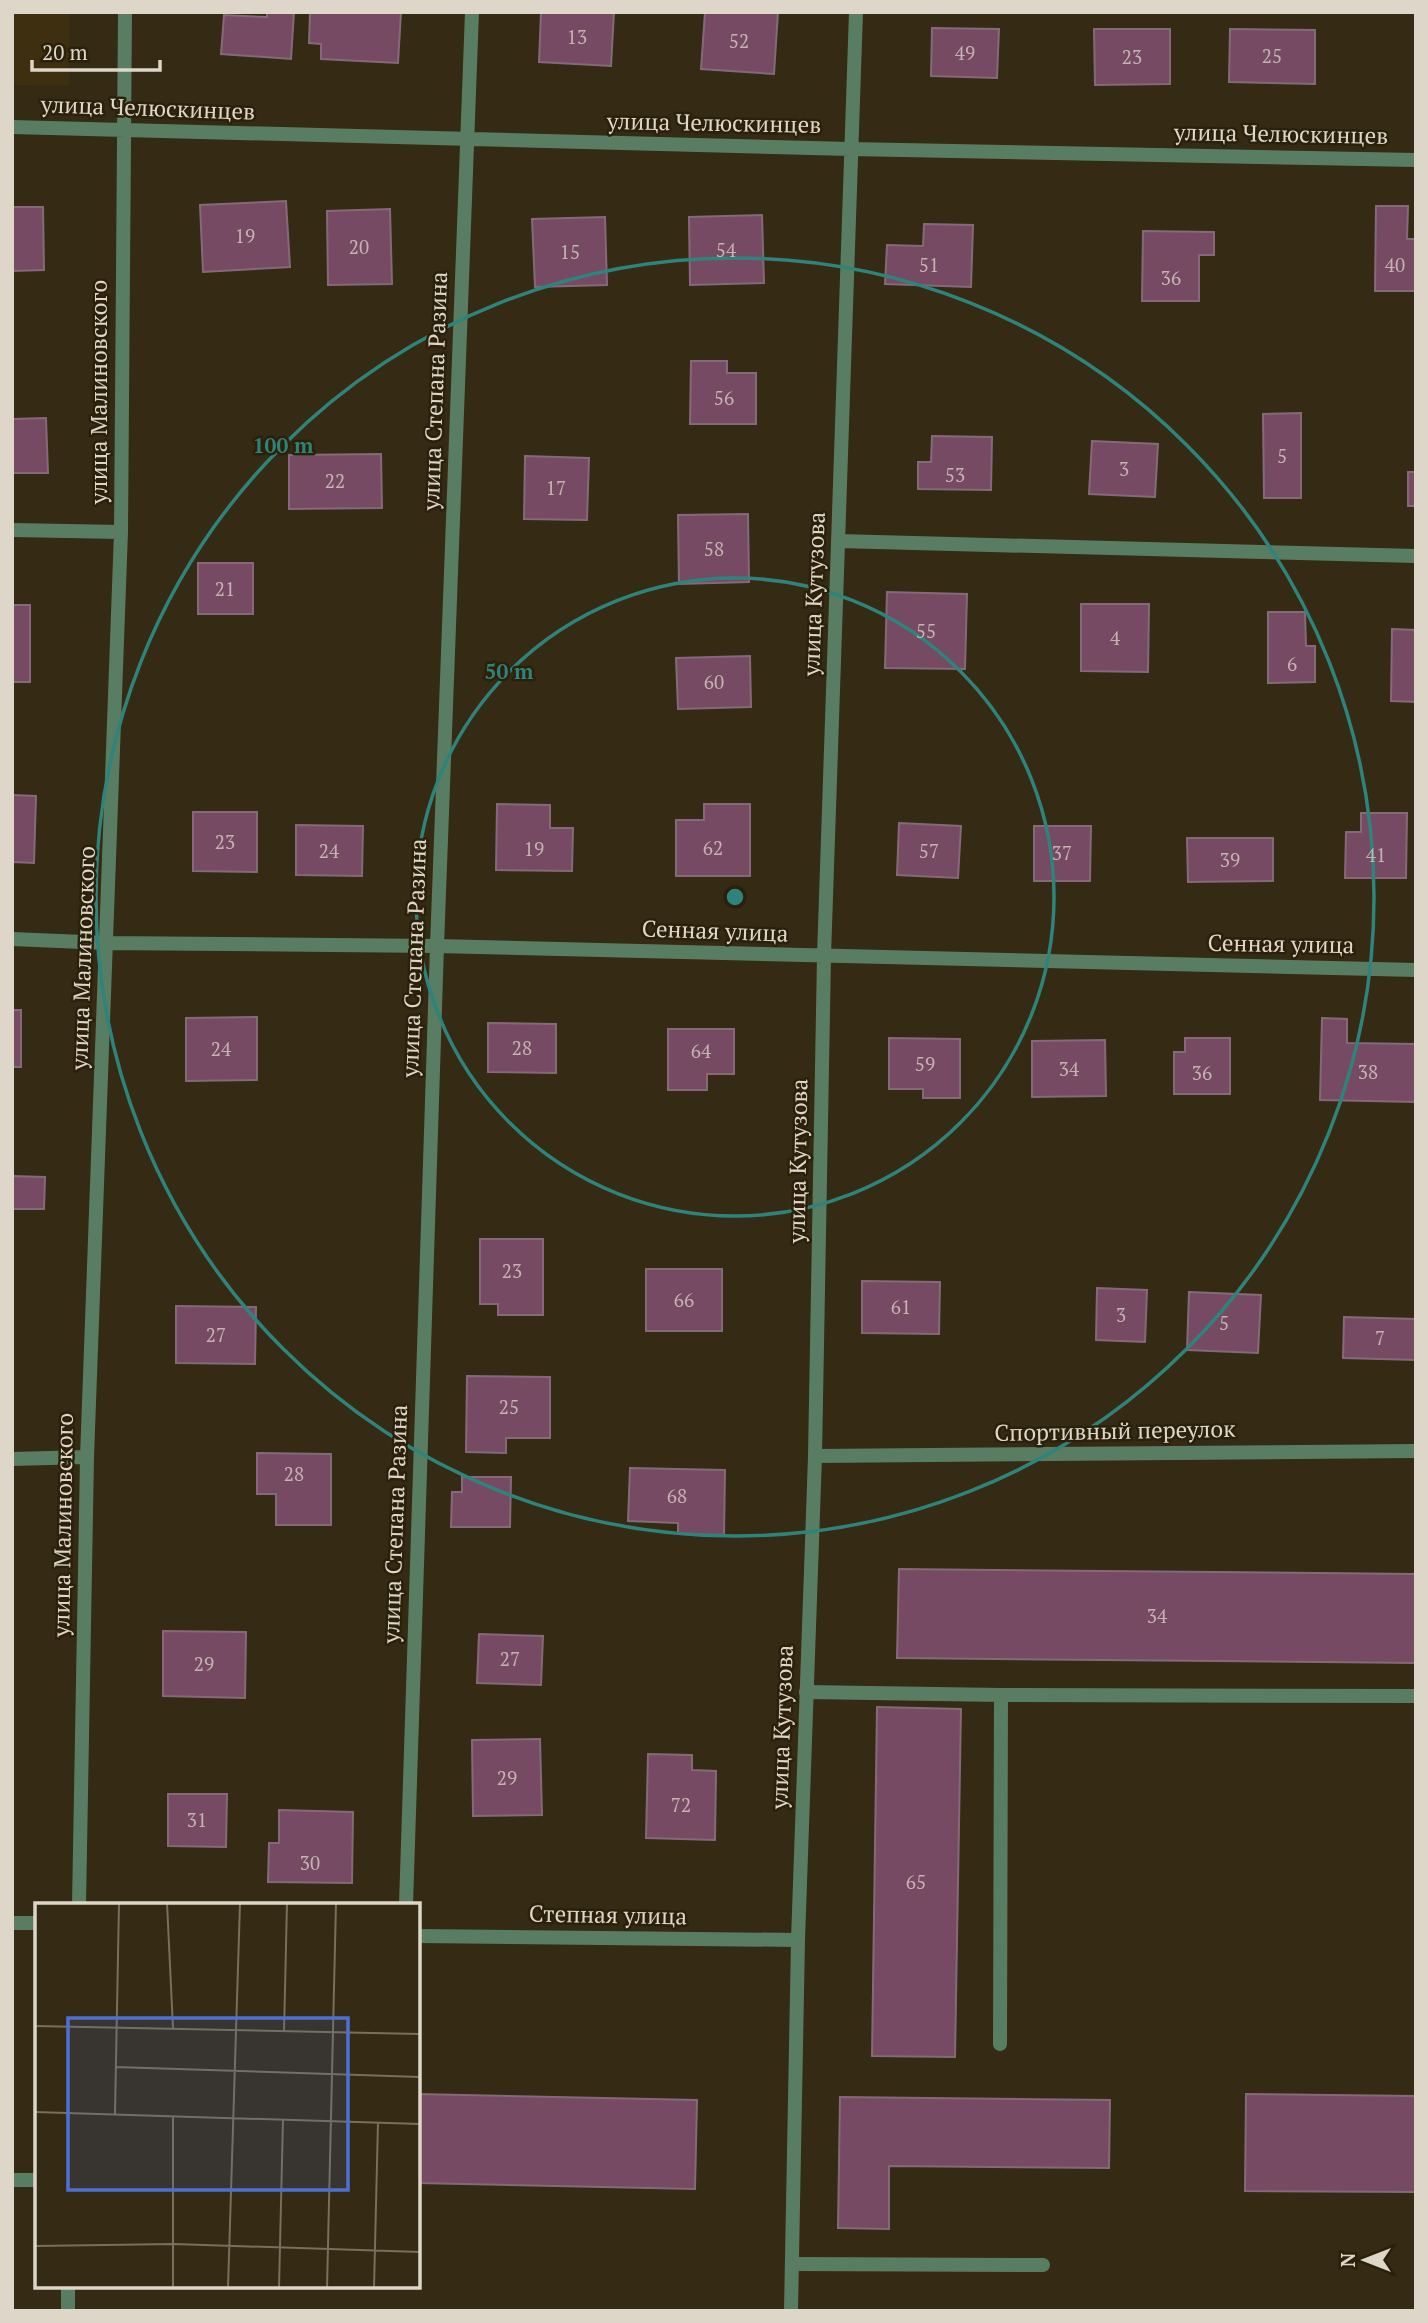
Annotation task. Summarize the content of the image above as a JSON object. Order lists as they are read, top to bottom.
{
  "streets": {
    "street": [
      "улица Челюскинцев",
      "улица Степана Разина",
      "улица Малиновского",
      "улица Кутузова",
      "Сенная улица",
      "Спортивный переулок",
      "Степная улица"
    ]
  },
  "crossings": [
    ["улица Челюскинцев", "улица Степана Разина"],
    ["улица Челюскинцев", "улица Малиновского"],
    ["улица Челюскинцев", "улица Кутузова"],
    ["улица Степана Разина", "Сенная улица"],
    ["улица Малиновского", "Сенная улица"],
    ["улица Кутузова", "Сенная улица"],
    ["улица Кутузова", "Спортивный переулок"],
    ["улица Кутузова", "Степная улица"]
  ],
  "house_numbers": [
    "13",
    "52",
    "49",
    "25",
    "23",
    "19",
    "20",
    "54",
    "15",
    "51",
    "40",
    "36",
    "56",
    "5",
    "3",
    "53",
    "22",
    "17",
    "58",
    "21",
    "55",
    "4",
    "6",
    "60",
    "23",
    "62",
    "19",
    "24",
    "57",
    "37",
    "41",
    "39",
    "28",
    "24",
    "64",
    "59",
    "34",
    "38",
    "36",
    "23",
    "66",
    "61",
    "3",
    "5",
    "27",
    "7",
    "25",
    "28",
    "68",
    "34",
    "27",
    "29",
    "29",
    "72",
    "31",
    "30",
    "65"
  ],
  "scale_bar": "20 m",
  "north": "left",
  "rings": ["100 m", "50 m"]
}
